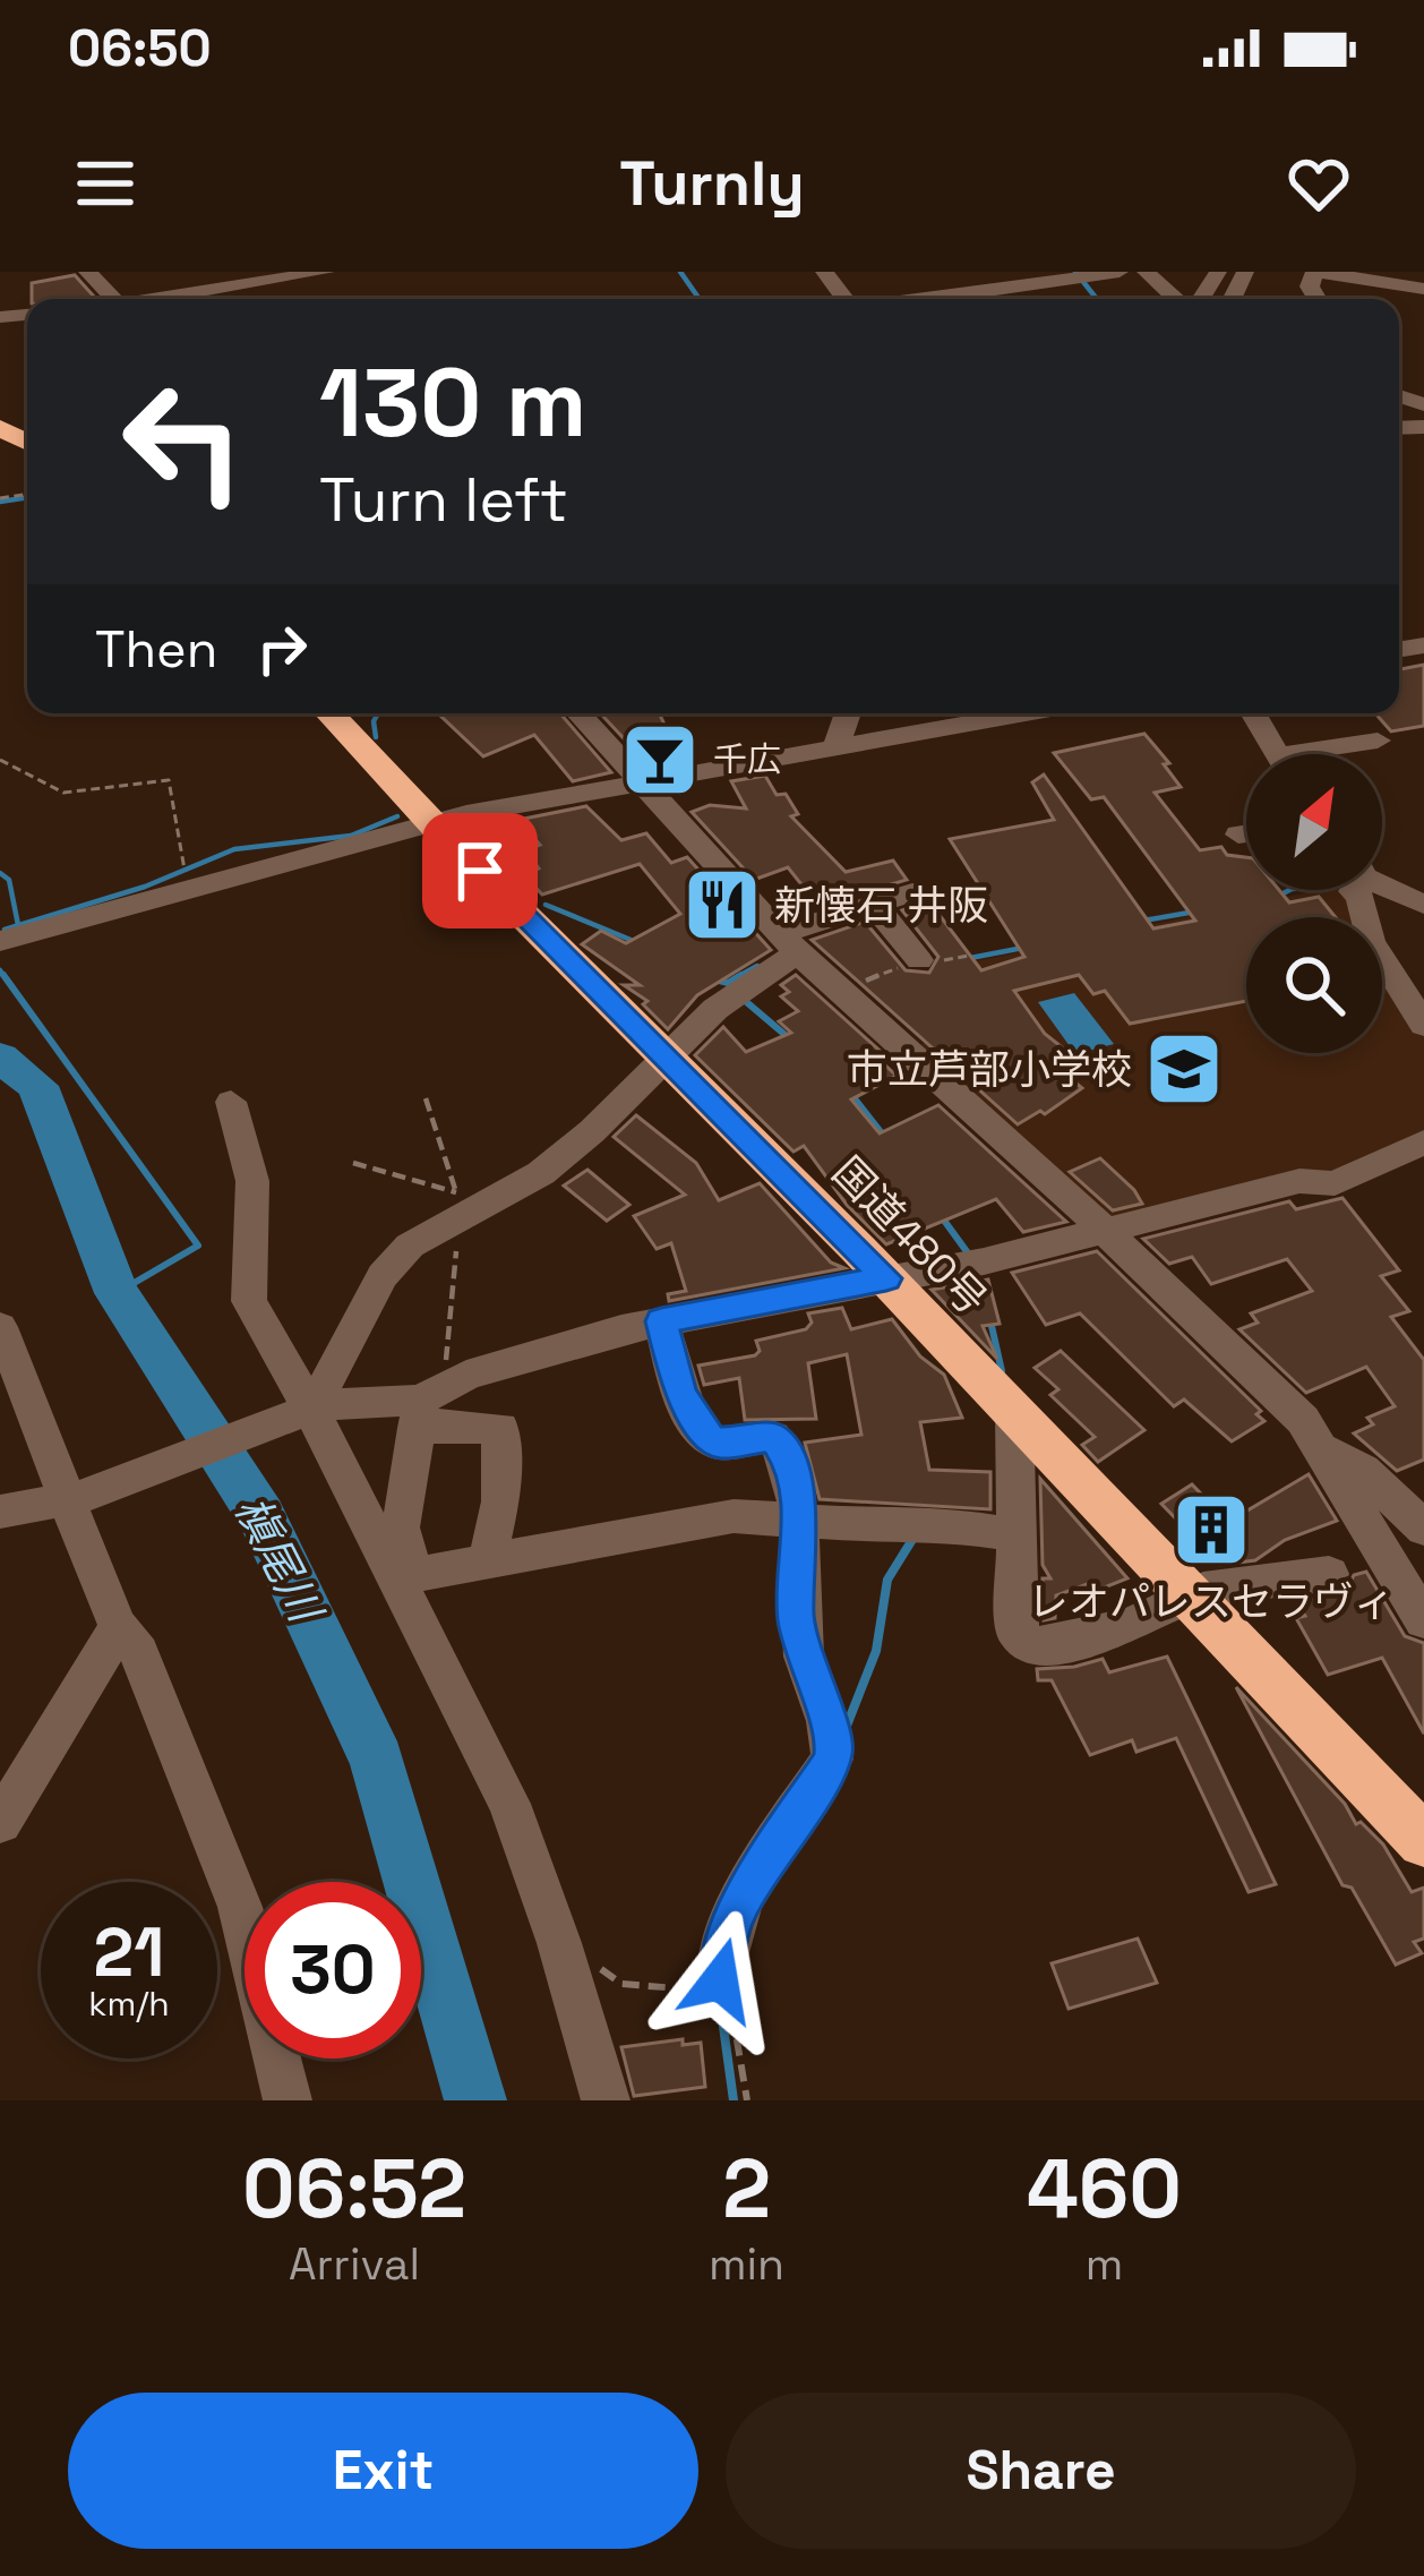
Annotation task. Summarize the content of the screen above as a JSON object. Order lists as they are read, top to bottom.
{
  "streets": {
    "highway": ["国道480号"]
  },
  "water": ["槇尾川"],
  "places": {
    "bar": ["千広"],
    "restaurant": ["新懐石 井阪"],
    "school or university": ["市立芦部小学校"],
    "building": ["レオパレスセラヴィ"]
  },
  "north": "top right",
  "page": {
    "status": "06:50",
    "header": "Turnly",
    "turn": ["130 m", "Turn left"],
    "then": "Then",
    "speed": "21 km/h",
    "limit": "30",
    "eta": [
      "06:52",
      "Arrival",
      "2",
      "min",
      "460",
      "m"
    ],
    "buttons": ["Exit", "Share"]
  }
}
